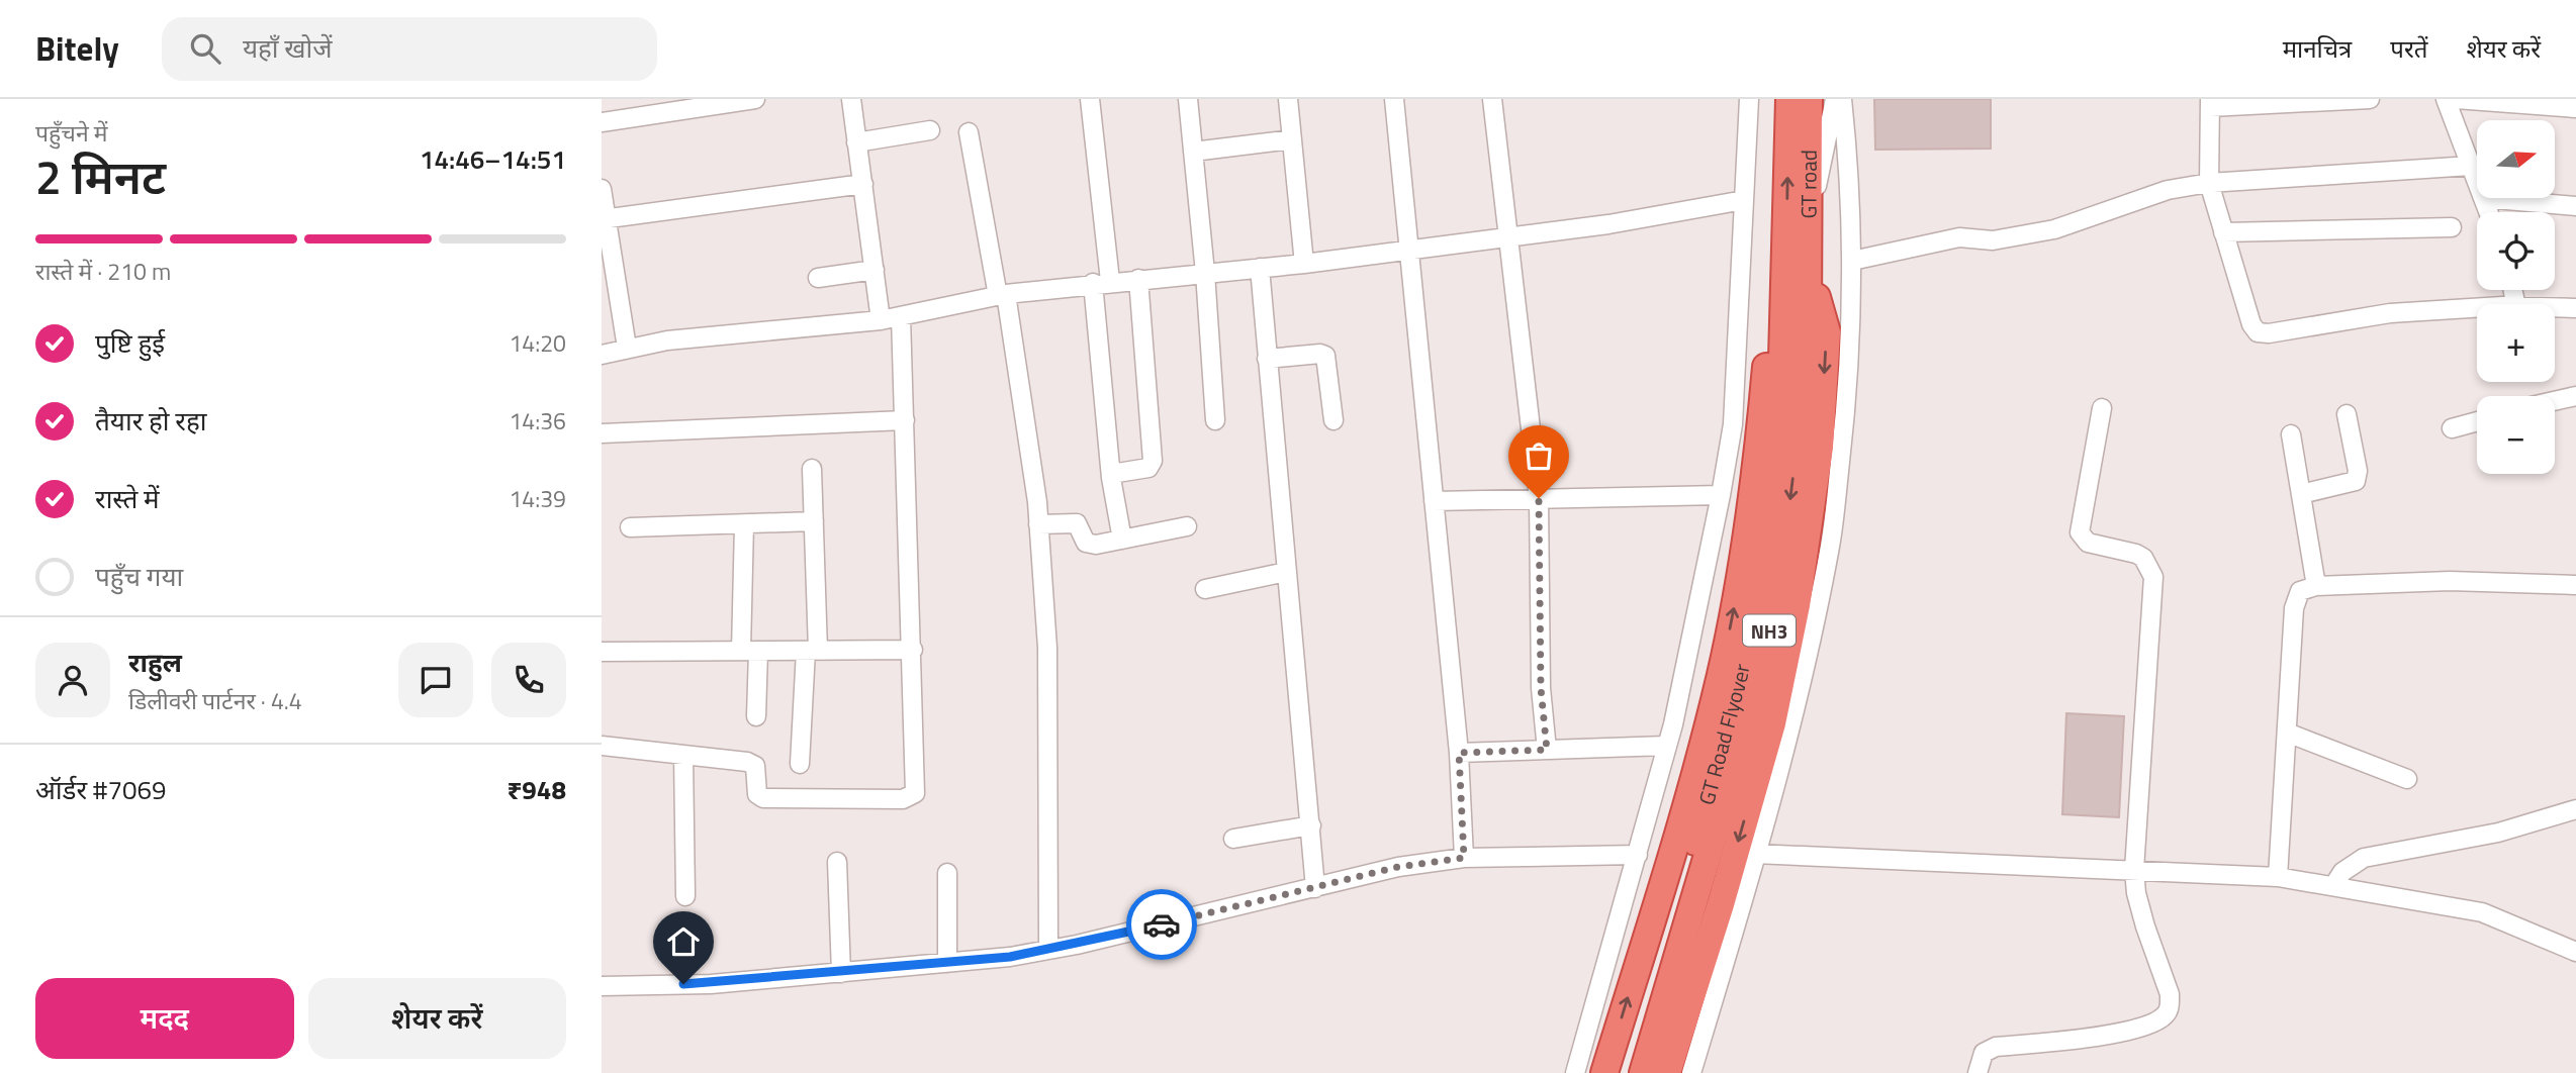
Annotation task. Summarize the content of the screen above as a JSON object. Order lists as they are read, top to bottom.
{
  "streets": {
    "highway": ["GT road", "NH3", "GT Road Flyover"]
  },
  "crossings": [
    ["GT road", "GT Road Flyover"]
  ],
  "north": "right",
  "page": {
    "header": "Bitely",
    "search": "यहाँ खोजें",
    "nav": ["मानचित्र", "परतें", "शेयर करें"],
    "heading": ["2 मिनट", "पहुँचने में", "14:46–14:51"],
    "panel": [
      "राहुल",
      "डिलीवरी पार्टनर · 4.4",
      "ऑर्डर #7069",
      "₹948"
    ],
    "map_buttons": ["+", "−"],
    "bar": "रास्ते में · 210 m",
    "list": [
      ["पुष्टि हुई", "14:20"],
      ["तैयार हो रहा", "14:36"],
      ["रास्ते में", "14:39"],
      "पहुँच गया"
    ],
    "buttons": ["मदद", "शेयर करें"]
  }
}
